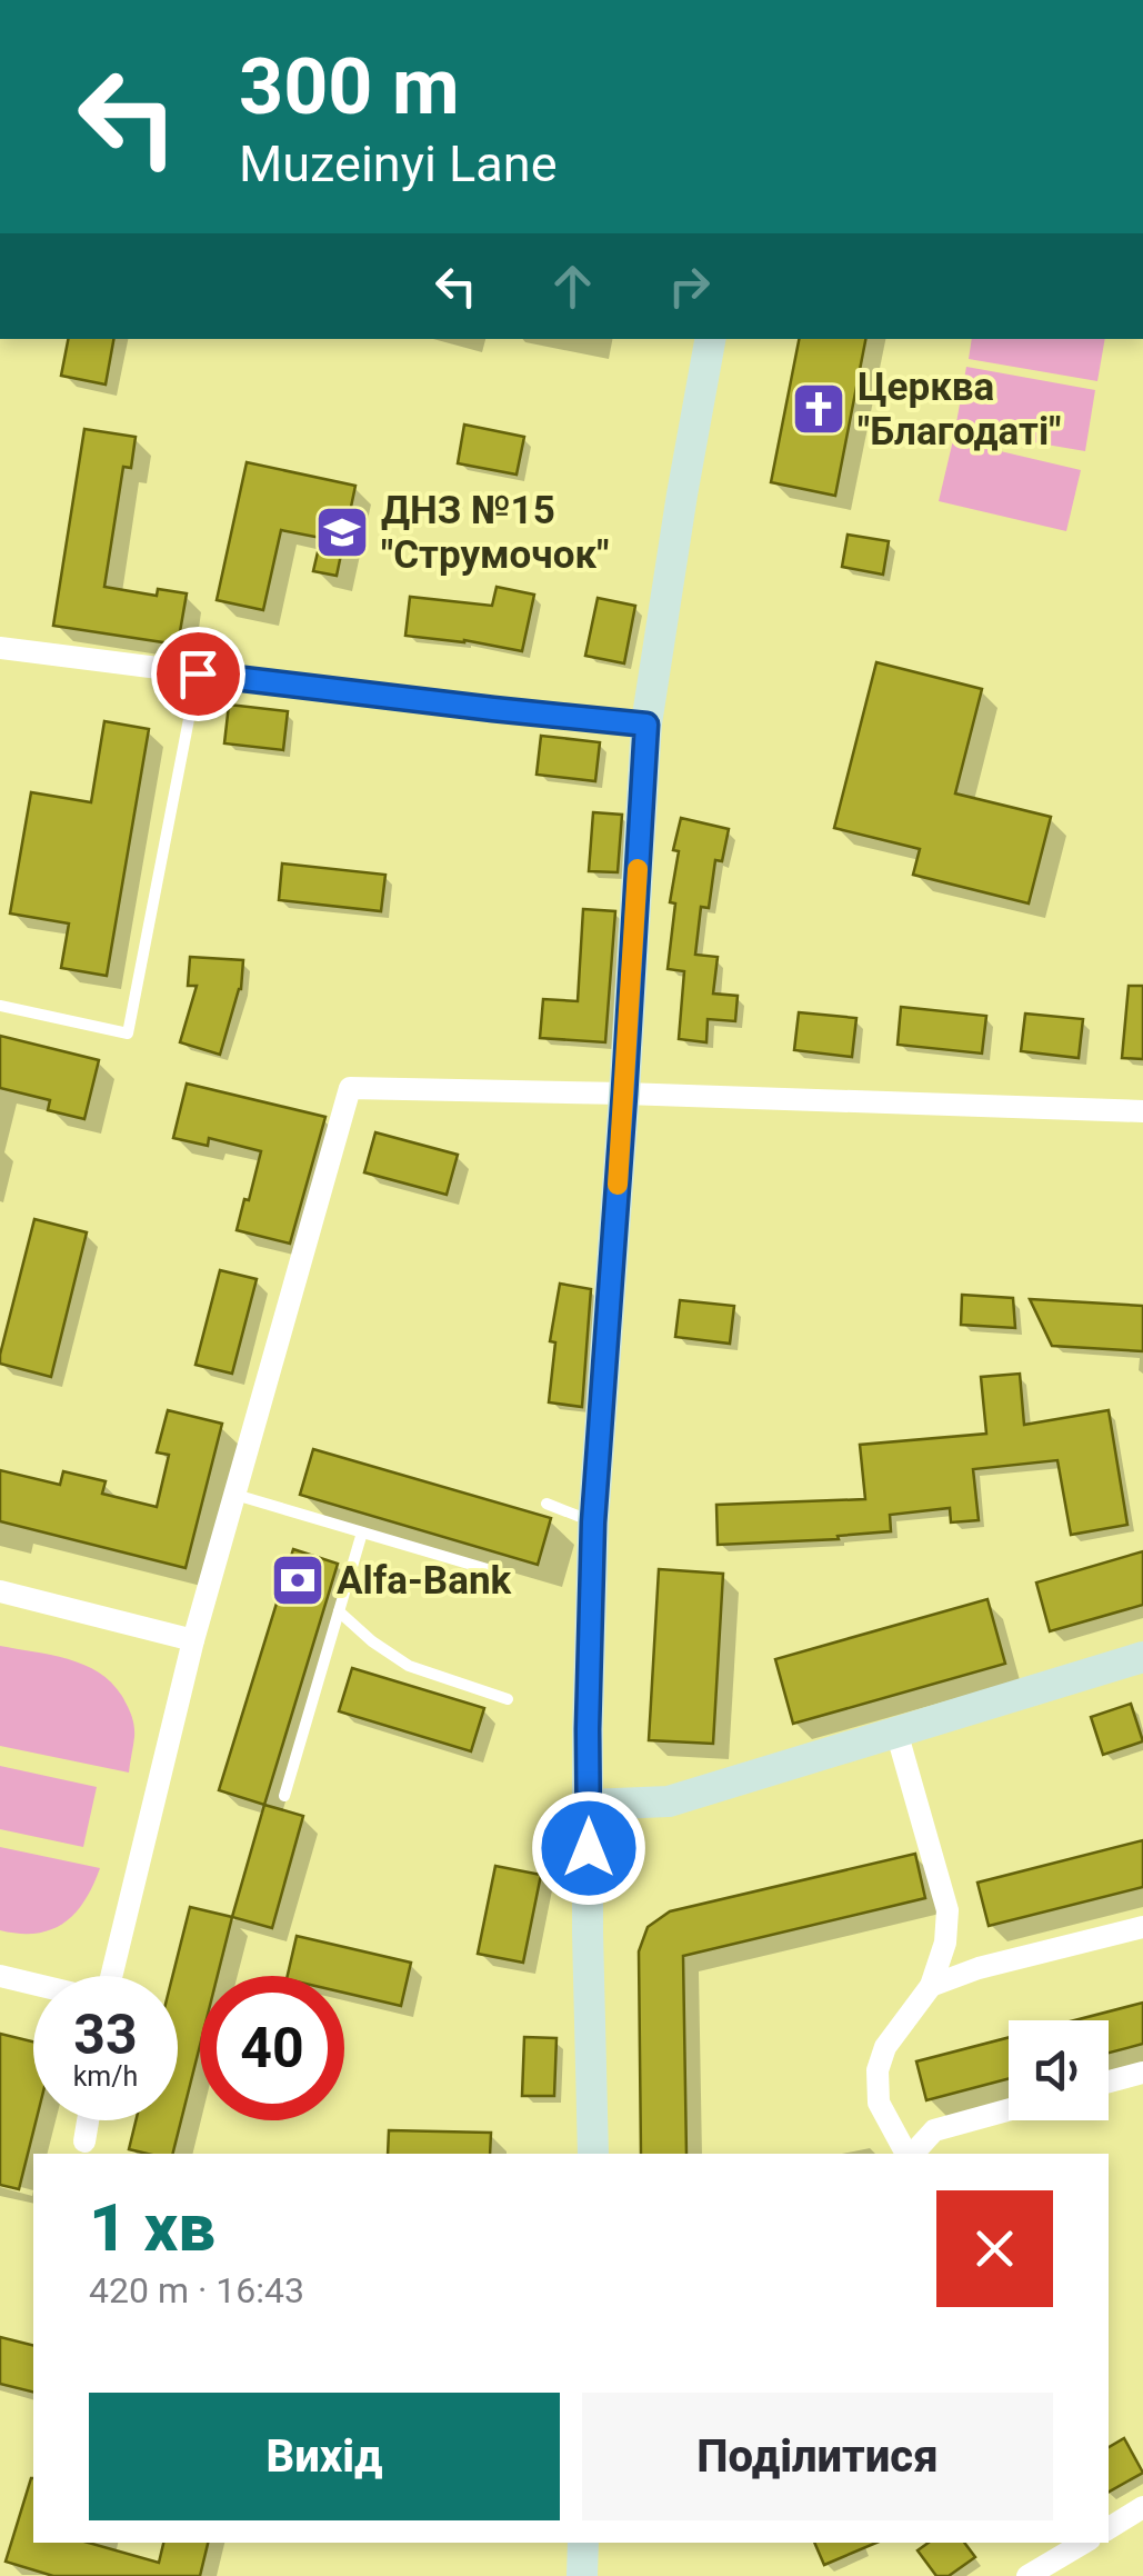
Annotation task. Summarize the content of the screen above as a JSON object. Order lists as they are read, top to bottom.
{
  "places": {
    "church": ["Церква \"Благодаті\""],
    "school or university": ["ДНЗ №15 \"Струмочок\""],
    "bank": ["Alfa-Bank"]
  },
  "page": {
    "turn": ["300 m", "Muzeinyi Lane"],
    "speed": "33 km/h",
    "limit": "40",
    "heading": ["1 хв", "420 m · 16:43"],
    "buttons": ["Вихід", "Поділитися"]
  }
}
